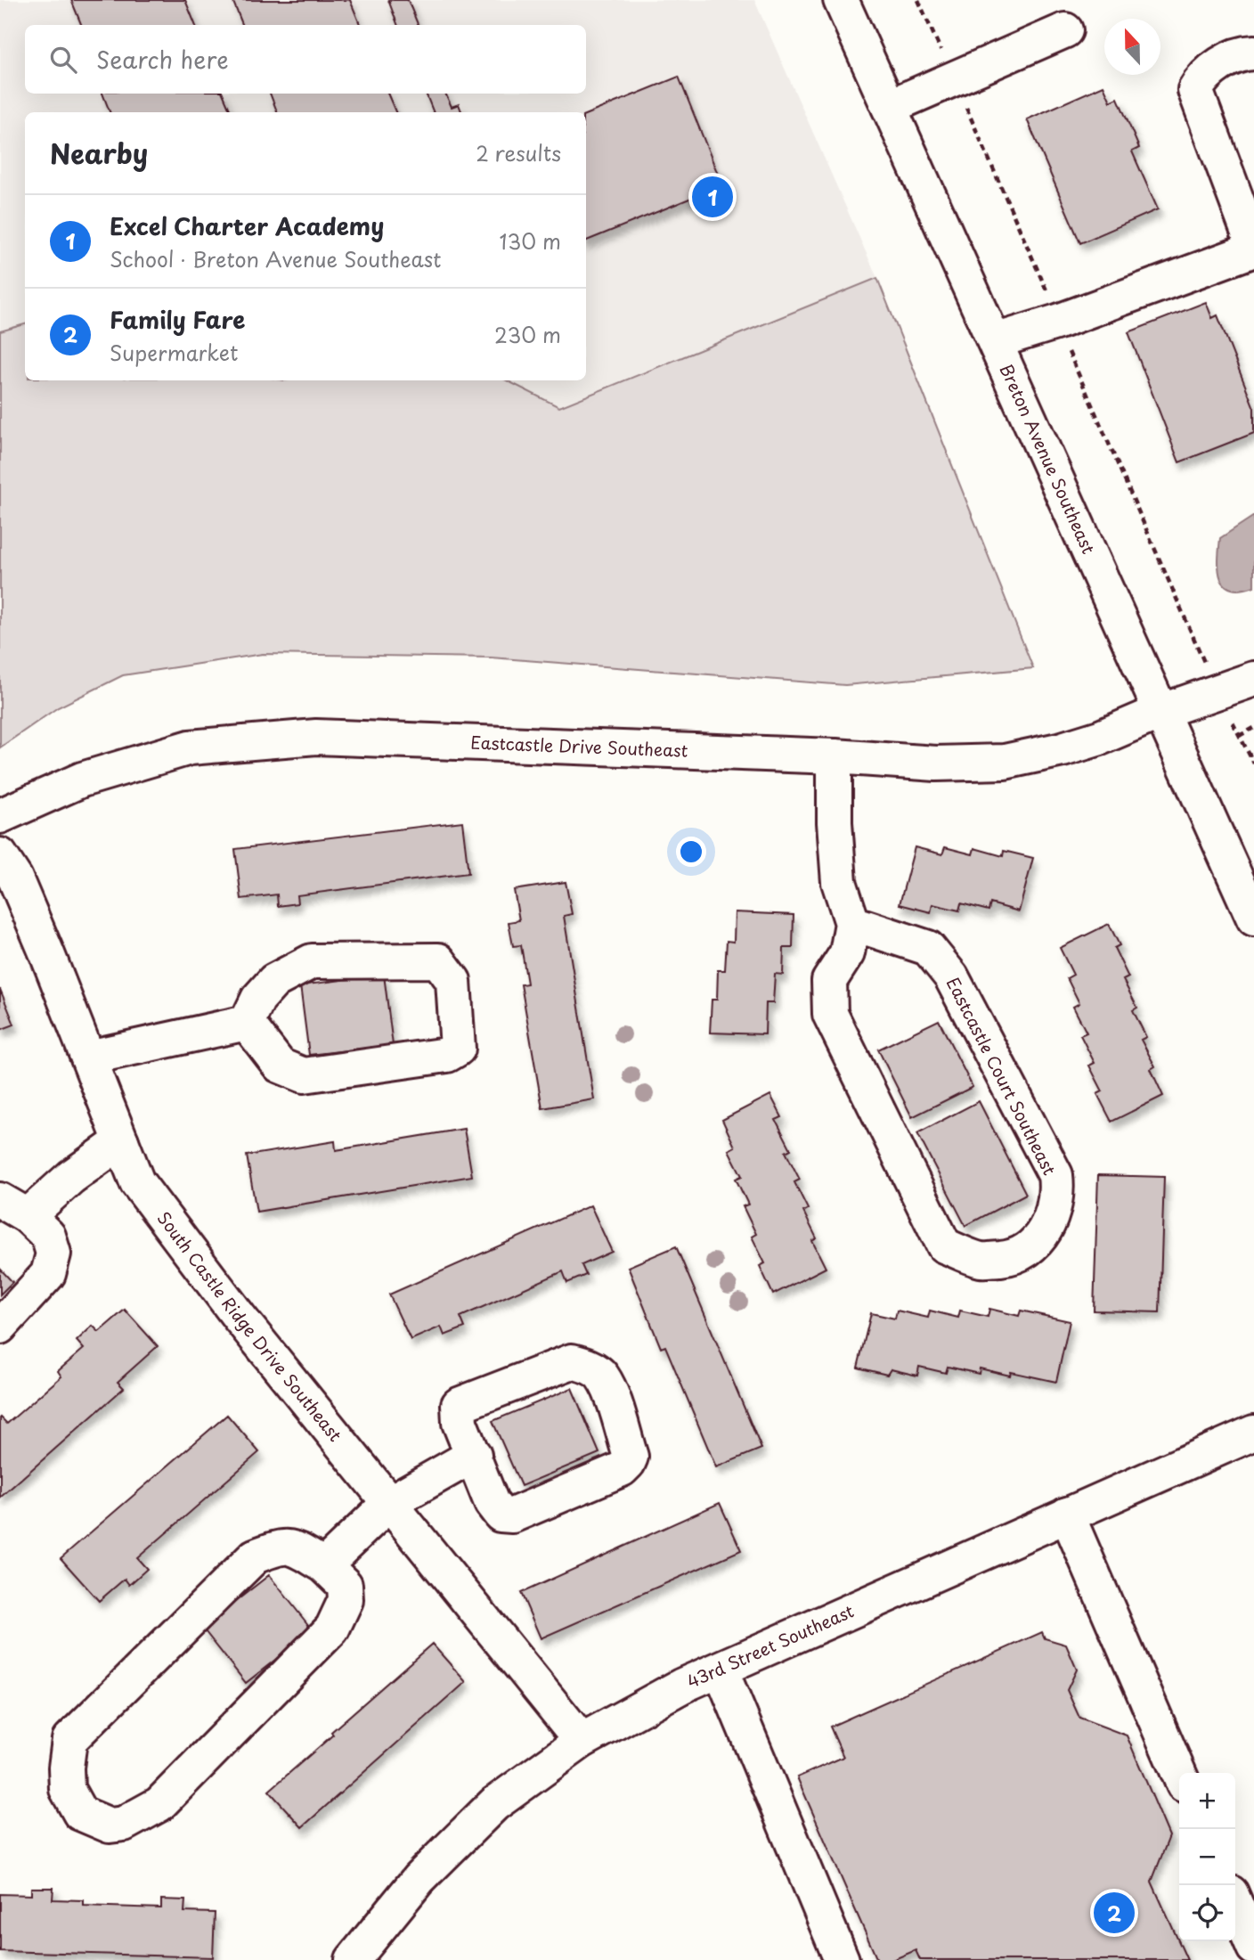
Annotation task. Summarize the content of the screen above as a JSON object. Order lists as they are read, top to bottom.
{
  "streets": {
    "street": [
      "Breton Avenue Southeast",
      "Eastcastle Drive Southeast",
      "Eastcastle Court Southeast",
      "South Castle Ridge Drive Southeast",
      "43rd Street Southeast"
    ]
  },
  "crossings": [
    ["Breton Avenue Southeast", "Eastcastle Drive Southeast"],
    ["Eastcastle Drive Southeast", "Eastcastle Court Southeast"],
    ["South Castle Ridge Drive Southeast", "43rd Street Southeast"]
  ],
  "north": "top",
  "page": {
    "search": "Search here",
    "heading": ["Nearby", "2 results"],
    "pins": ["1", "2"],
    "list": [
      {
        "mark": "1",
        "name": "Excel Charter Academy",
        "note": "School · Breton Avenue Southeast",
        "value": "130 m"
      },
      {
        "mark": "2",
        "name": "Family Fare",
        "note": "Supermarket",
        "value": "230 m"
      }
    ],
    "map_buttons": ["+", "−"]
  }
}
